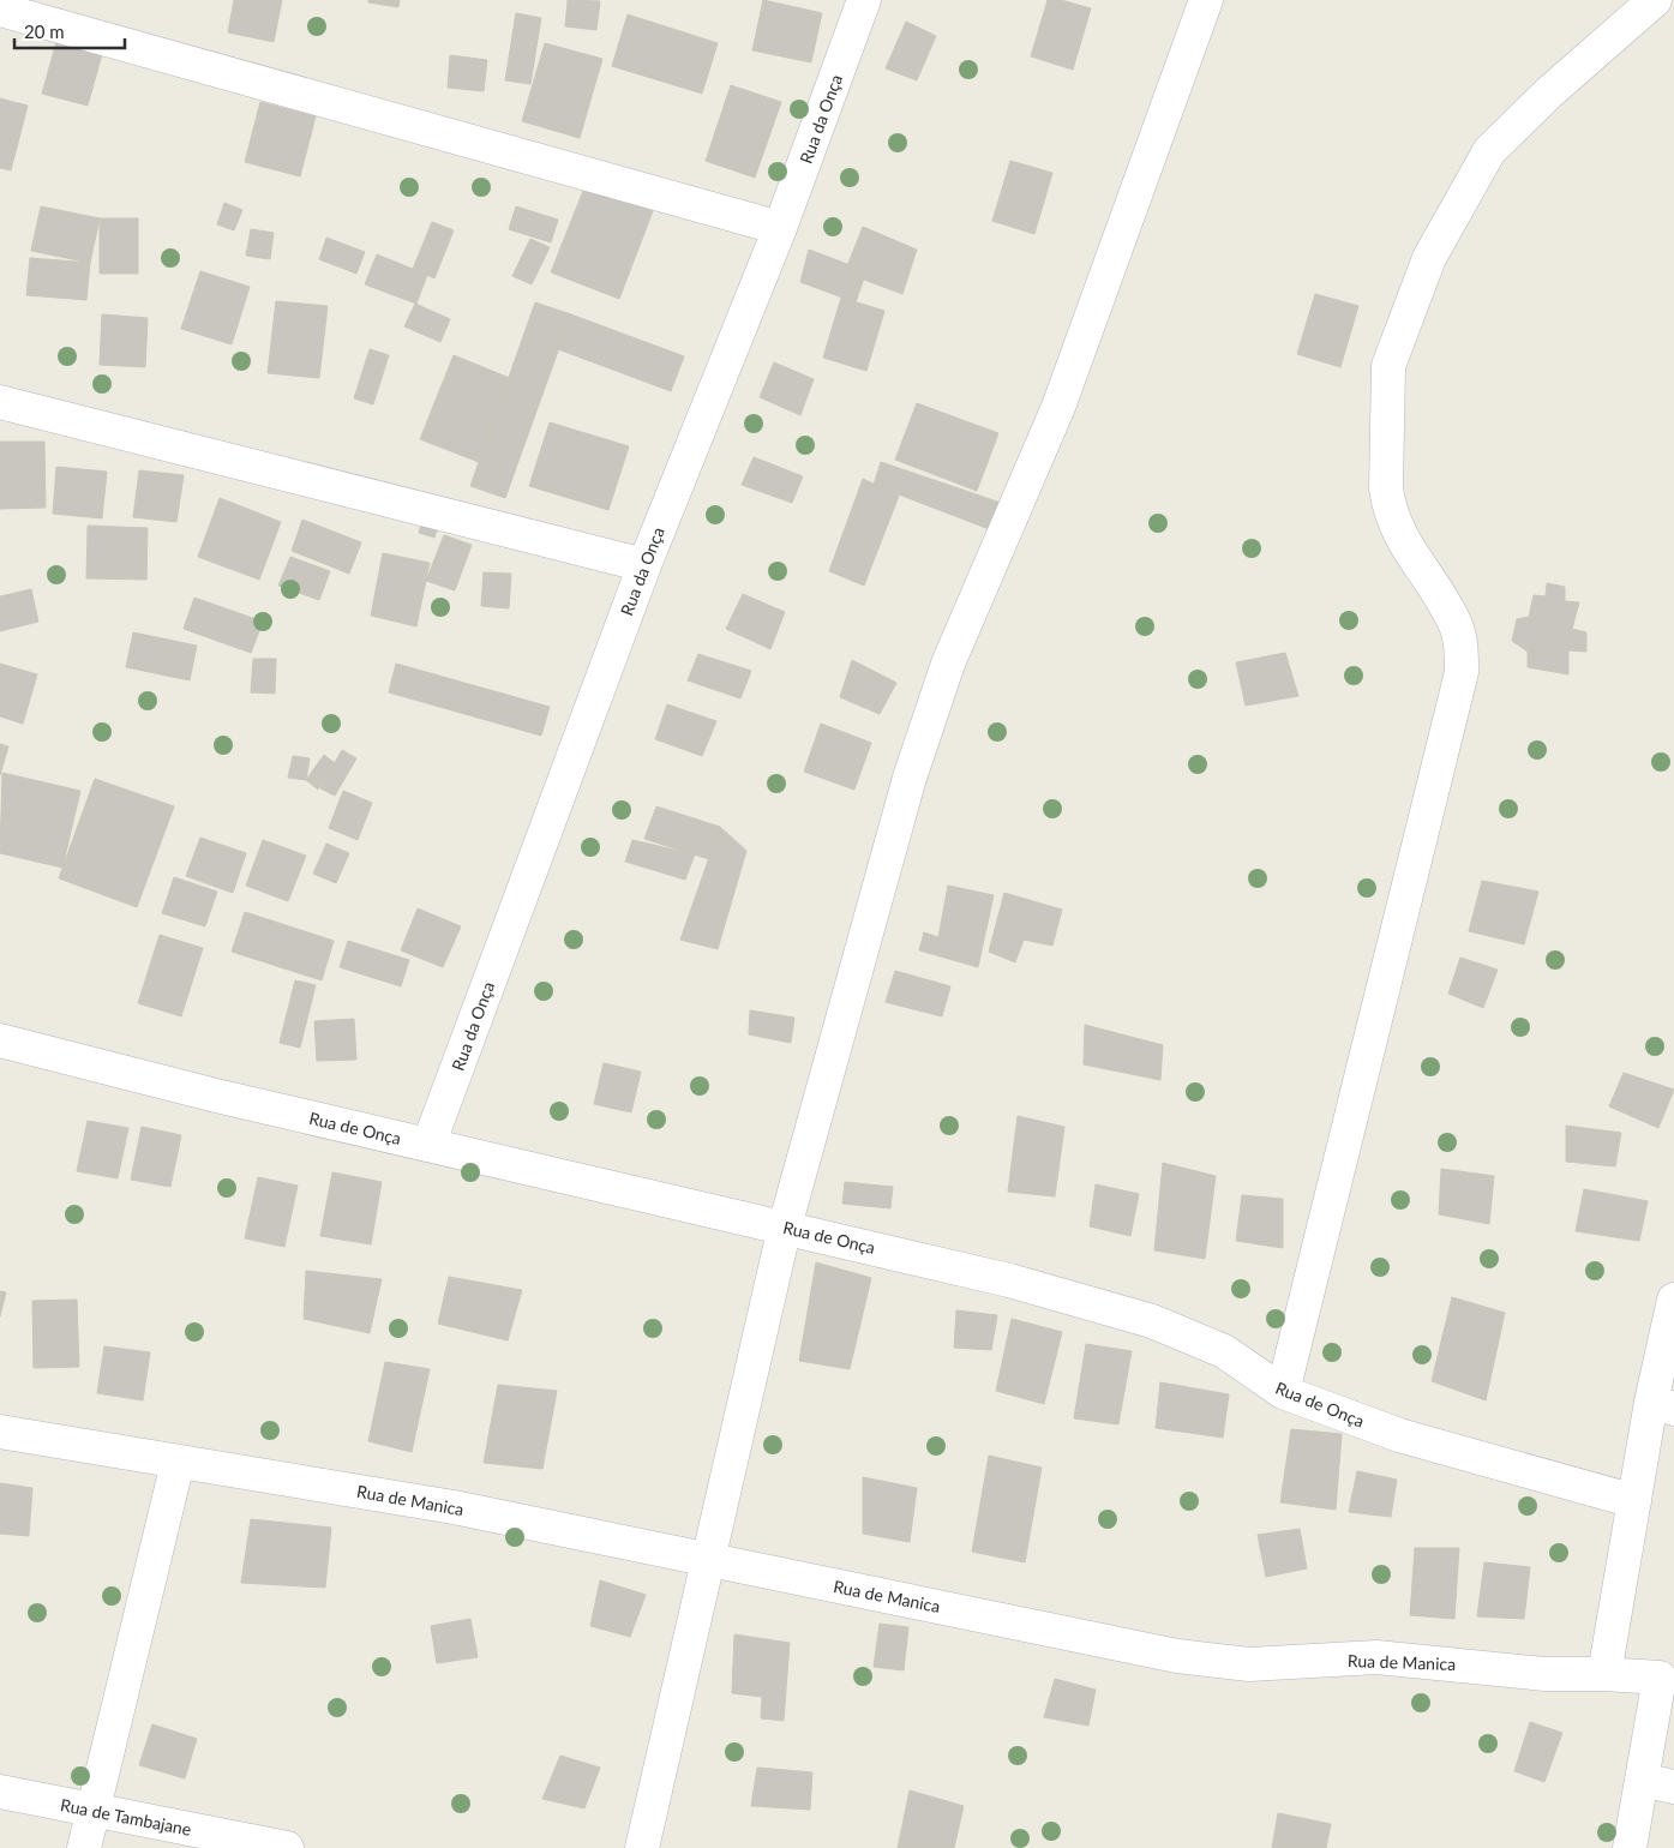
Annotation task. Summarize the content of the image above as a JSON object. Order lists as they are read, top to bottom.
{
  "streets": {
    "street": [
      "Rua da Onça",
      "Rua de Onça",
      "Rua de Manica",
      "Rua de Tambajane"
    ]
  },
  "crossings": [
    ["Rua da Onça", "Rua de Onça"]
  ],
  "scale_bar": "20 m"
}
